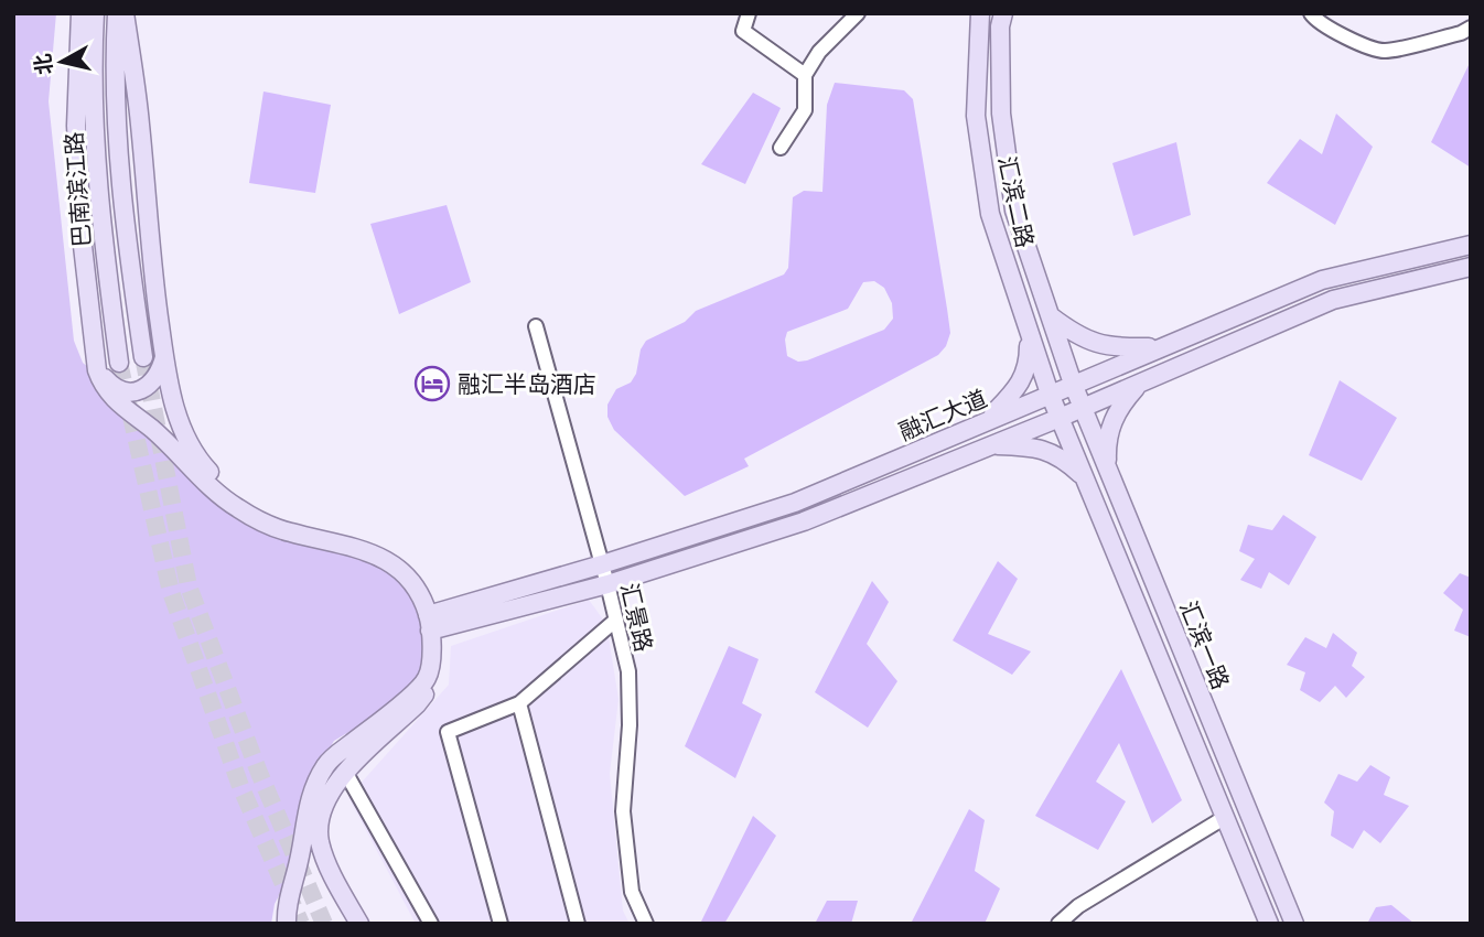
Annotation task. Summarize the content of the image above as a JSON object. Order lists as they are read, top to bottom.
{
  "streets": {
    "main road": [
      "巴南滨江路",
      "汇滨二路",
      "融汇大道",
      "汇滨一路"
    ],
    "street": ["汇景路"]
  },
  "crossings": [
    ["汇滨二路", "融汇大道"],
    ["汇滨二路", "汇滨一路"],
    ["融汇大道", "汇景路"],
    ["融汇大道", "汇滨一路"]
  ],
  "places": {
    "hotel": ["融汇半岛酒店"]
  },
  "north": "left"
}
